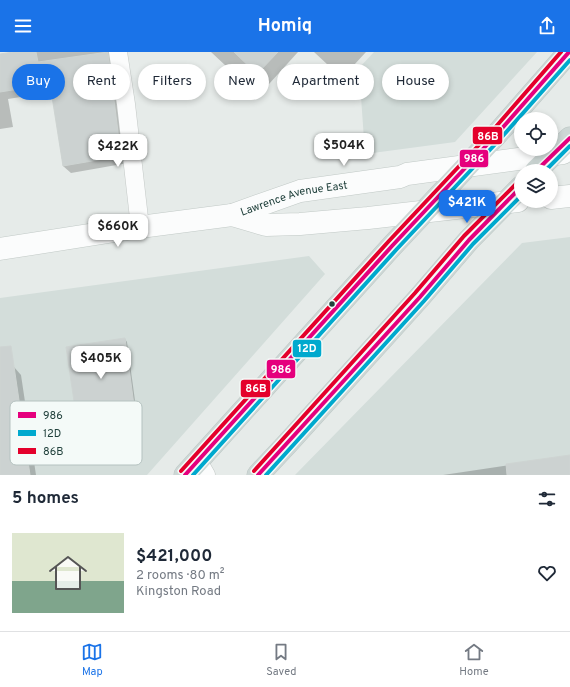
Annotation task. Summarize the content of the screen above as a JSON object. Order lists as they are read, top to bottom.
{
  "streets": {
    "main road": ["Lawrence Avenue East"]
  },
  "lines": ["transit line 986", "transit line 86B", "transit line 12D"],
  "legend": ["986", "12D", "86B"],
  "page": {
    "header": "Homiq",
    "chip": [
      "Buy",
      "Rent",
      "Filters",
      "New",
      "Apartment",
      "House"
    ],
    "price": [
      "$504K",
      "$422K",
      "$421K",
      "$660K",
      "$405K"
    ],
    "heading": "5 homes",
    "list": [
      {
        "name": "$421,000",
        "note": "2 rooms · 80 m² · Kingston Road"
      }
    ],
    "tabs": ["Map", "Saved", "Home"]
  }
}
